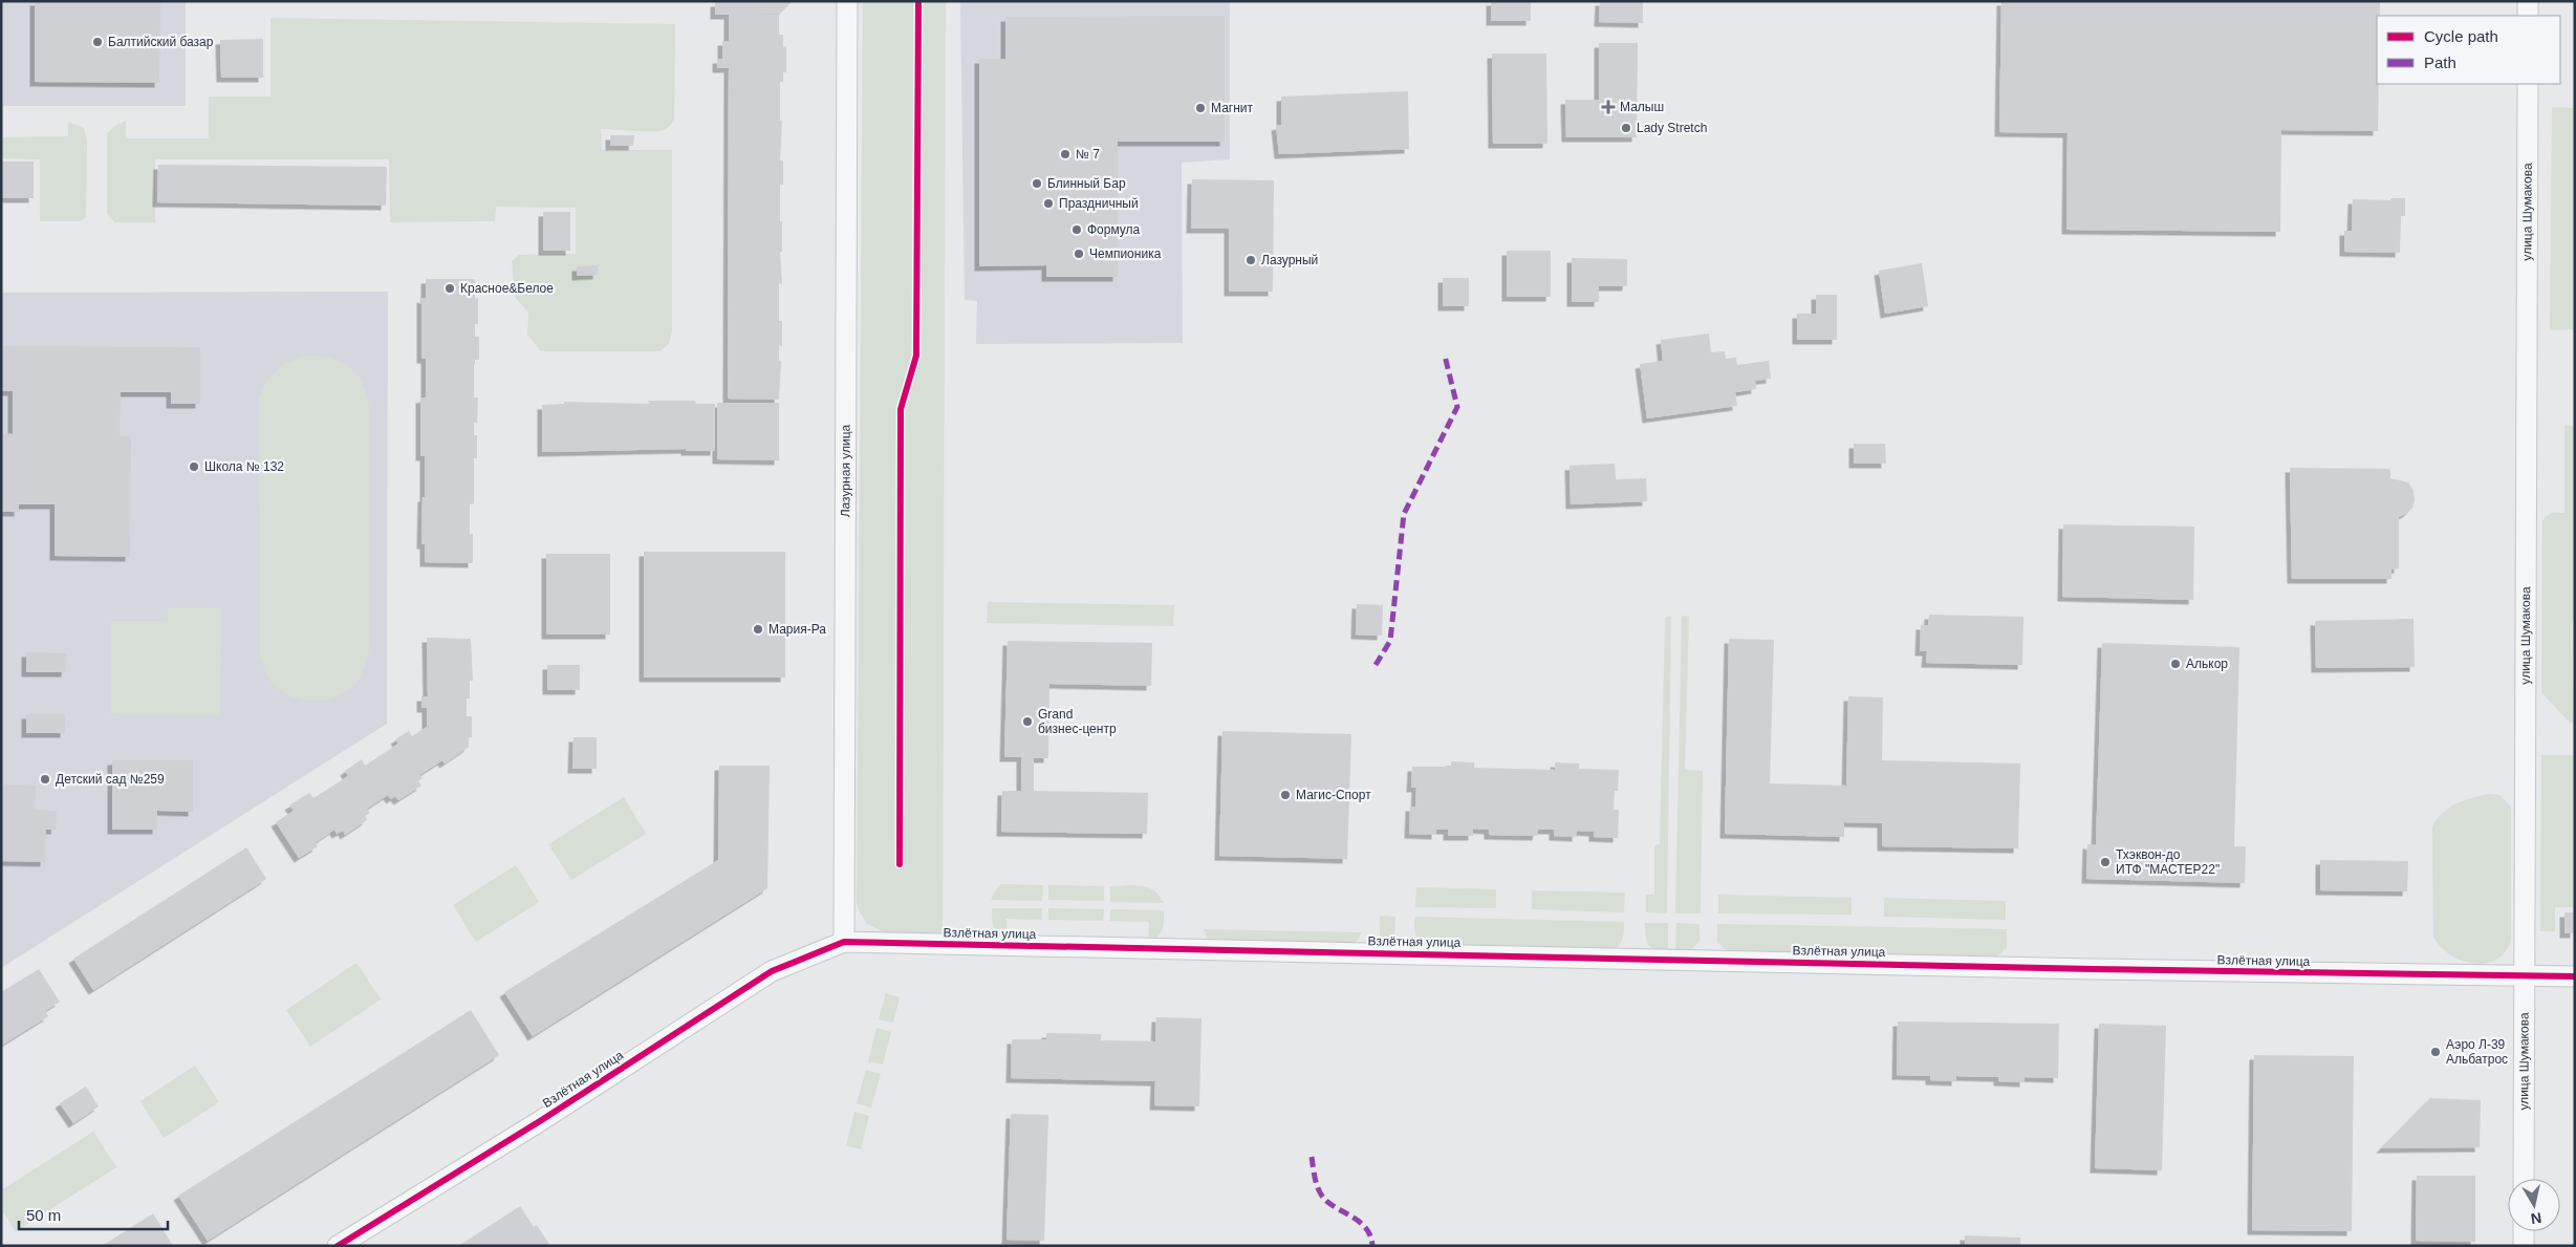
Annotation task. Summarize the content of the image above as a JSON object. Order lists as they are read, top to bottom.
{
  "streets": {
    "street": ["улица Шумакова", "Лазурная улица", "Взлётная улица"]
  },
  "crossings": [
    ["улица Шумакова", "Взлётная улица"],
    ["Лазурная улица", "Взлётная улица"]
  ],
  "places": {
    "other": [
      "Балтийский базар",
      "Магнит",
      "Lady Stretch",
      "№ 7",
      "Блинный Бар",
      "Праздничный",
      "Формула",
      "Чемпионика",
      "Лазурный",
      "Красное&Белое",
      "Школа № 132",
      "Мария-Ра",
      "Алькор",
      "Grand бизнес-центр",
      "Детский сад №259",
      "Магис-Спорт",
      "Тхэквон-до ИТФ \"МАСТЕР22\"",
      "Аэро Л-39 Альбатрос"
    ],
    "health": ["Малыш"]
  },
  "legend": ["Cycle path", "Path"],
  "scale_bar": "50 m",
  "north": "bottom"
}
